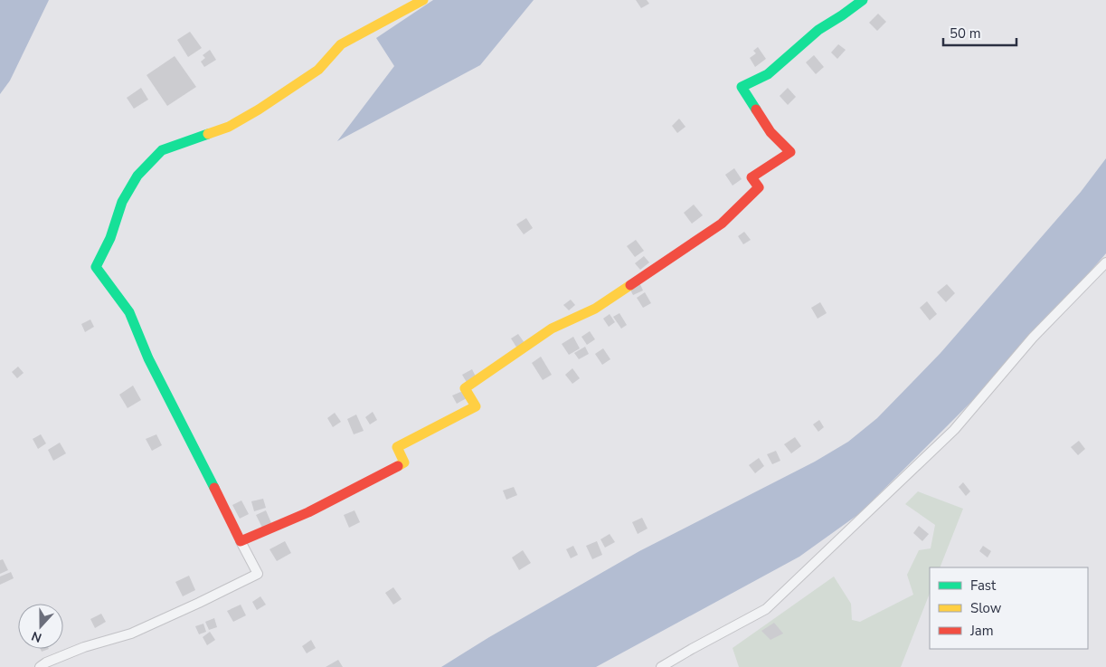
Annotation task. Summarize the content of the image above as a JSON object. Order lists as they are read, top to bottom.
{
  "legend": ["Fast", "Slow", "Jam"],
  "scale_bar": "50 m",
  "north": "bottom"
}
